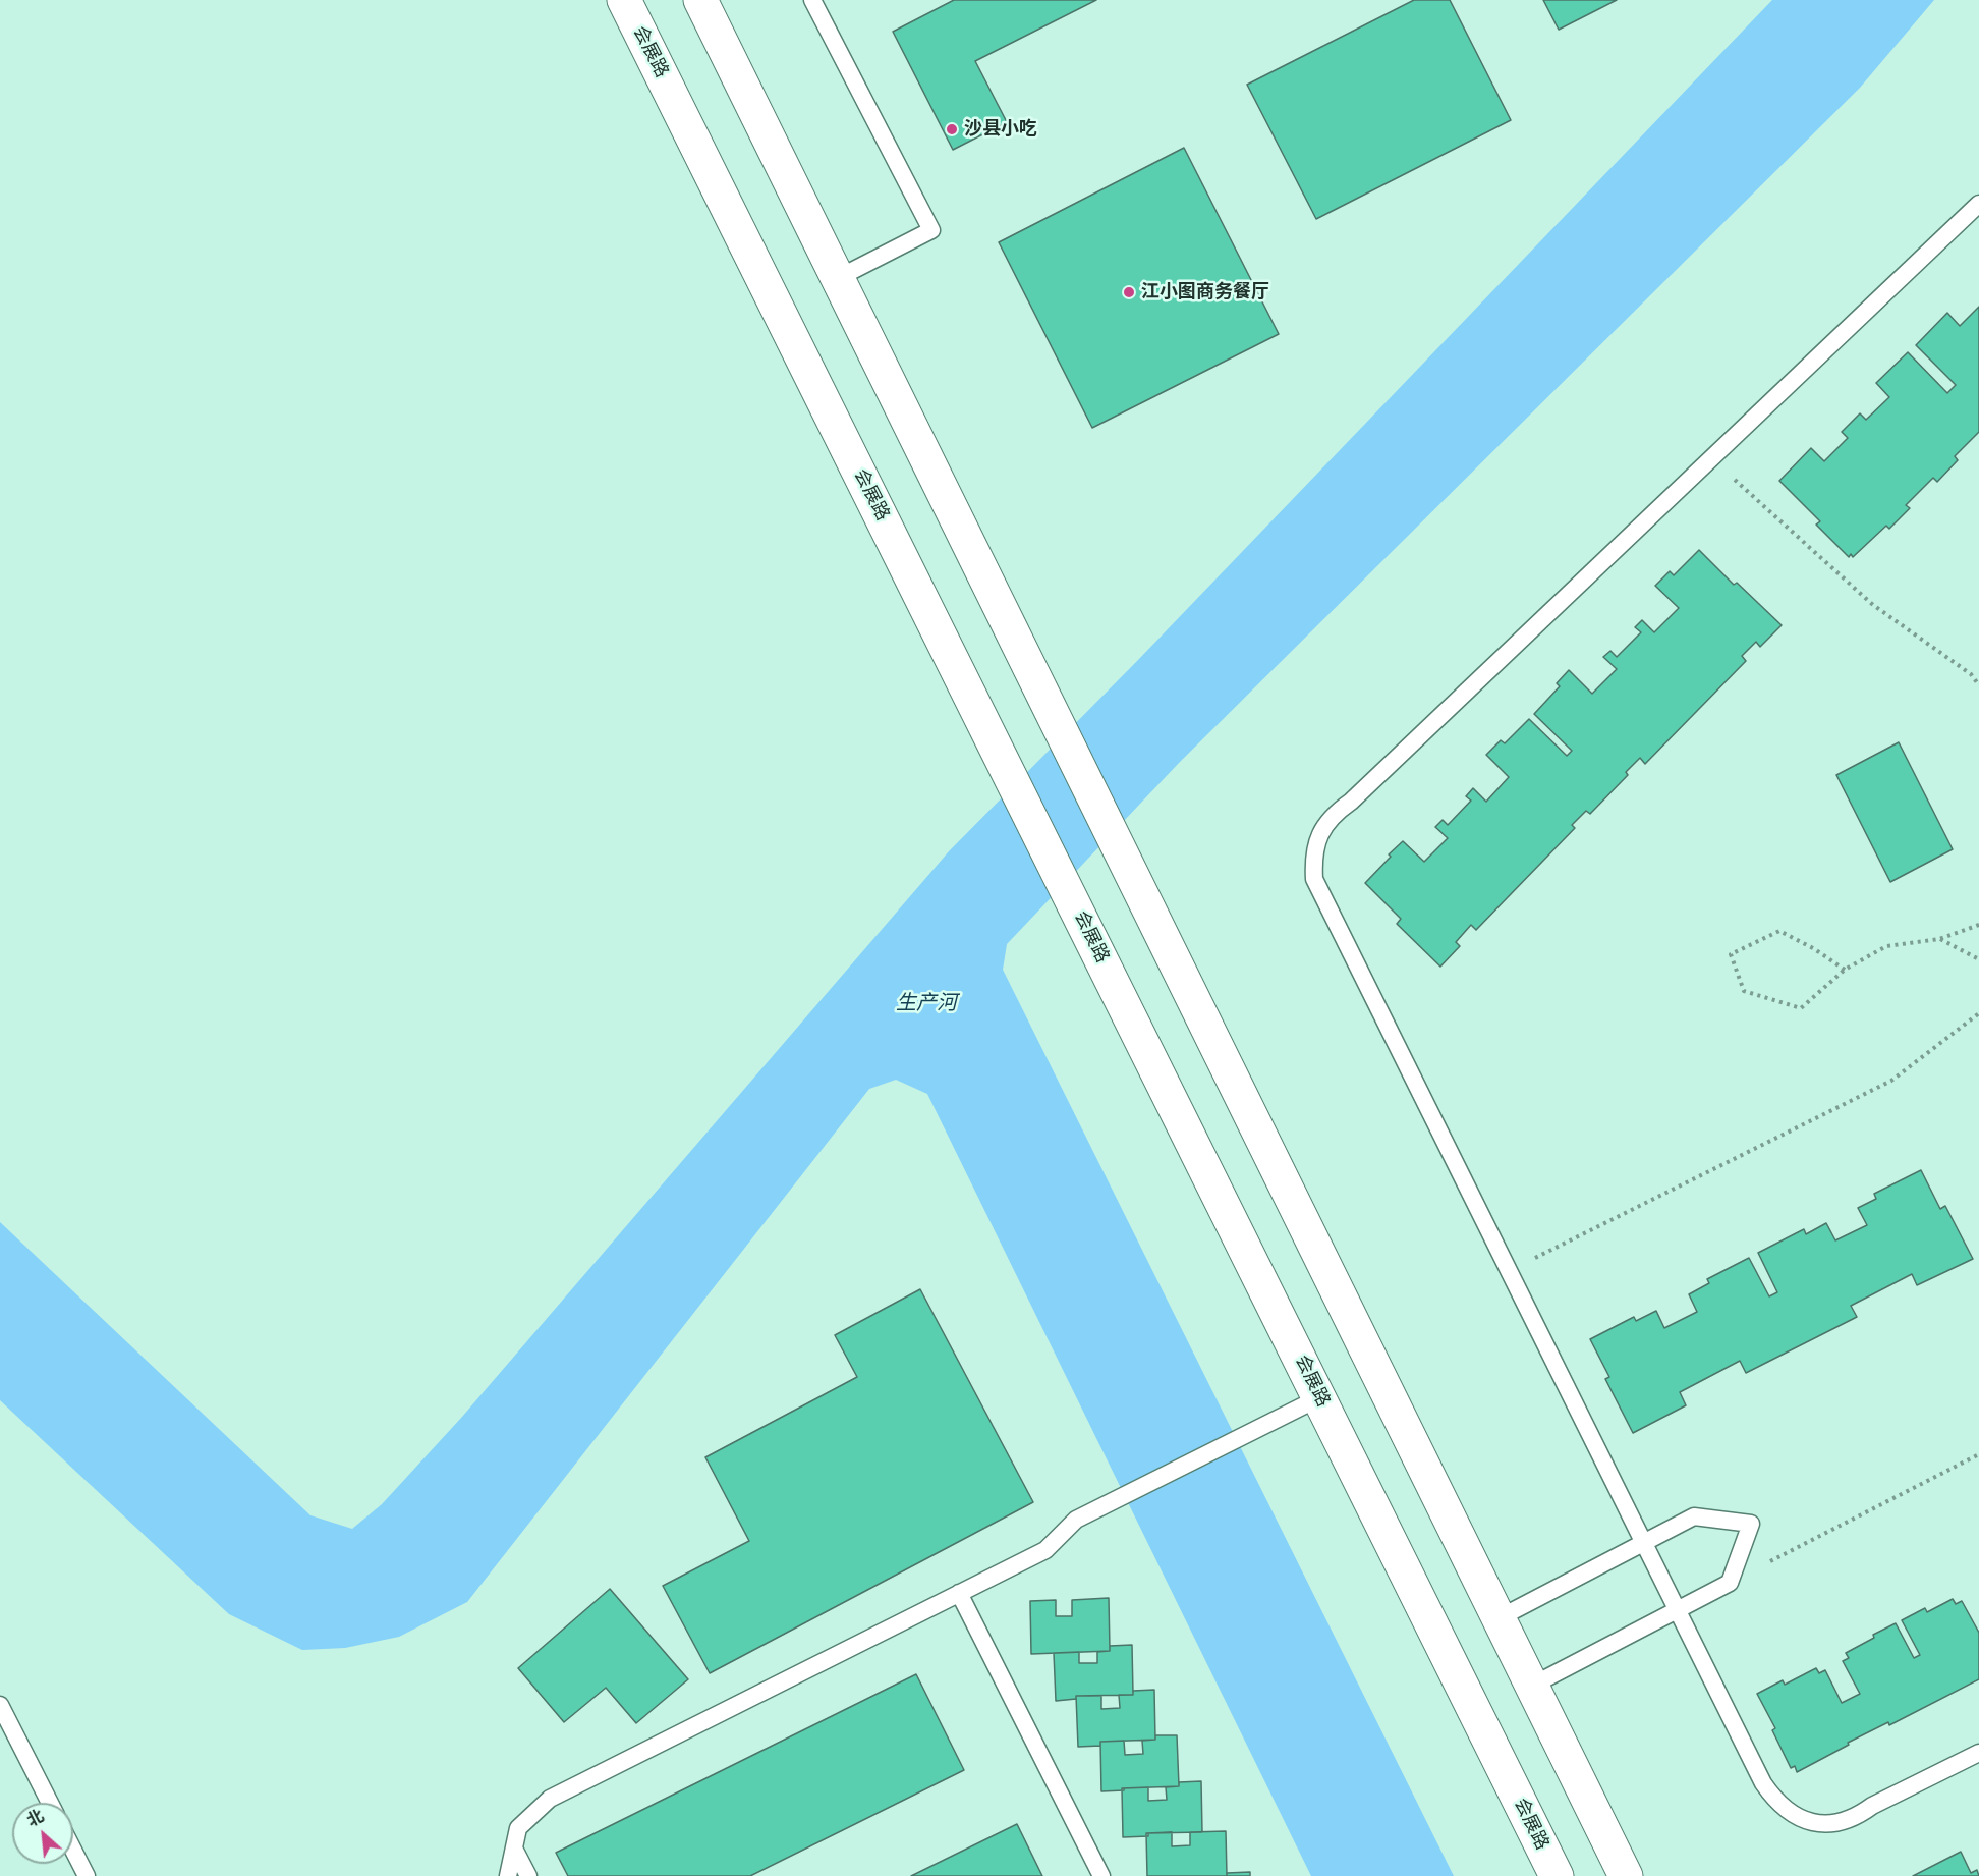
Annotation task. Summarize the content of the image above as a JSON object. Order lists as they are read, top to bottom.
{
  "streets": {
    "street": ["会展路"]
  },
  "water": ["生产河"],
  "places": ["沙县小吃", "江小图商务餐厅"],
  "north": "top left"
}
